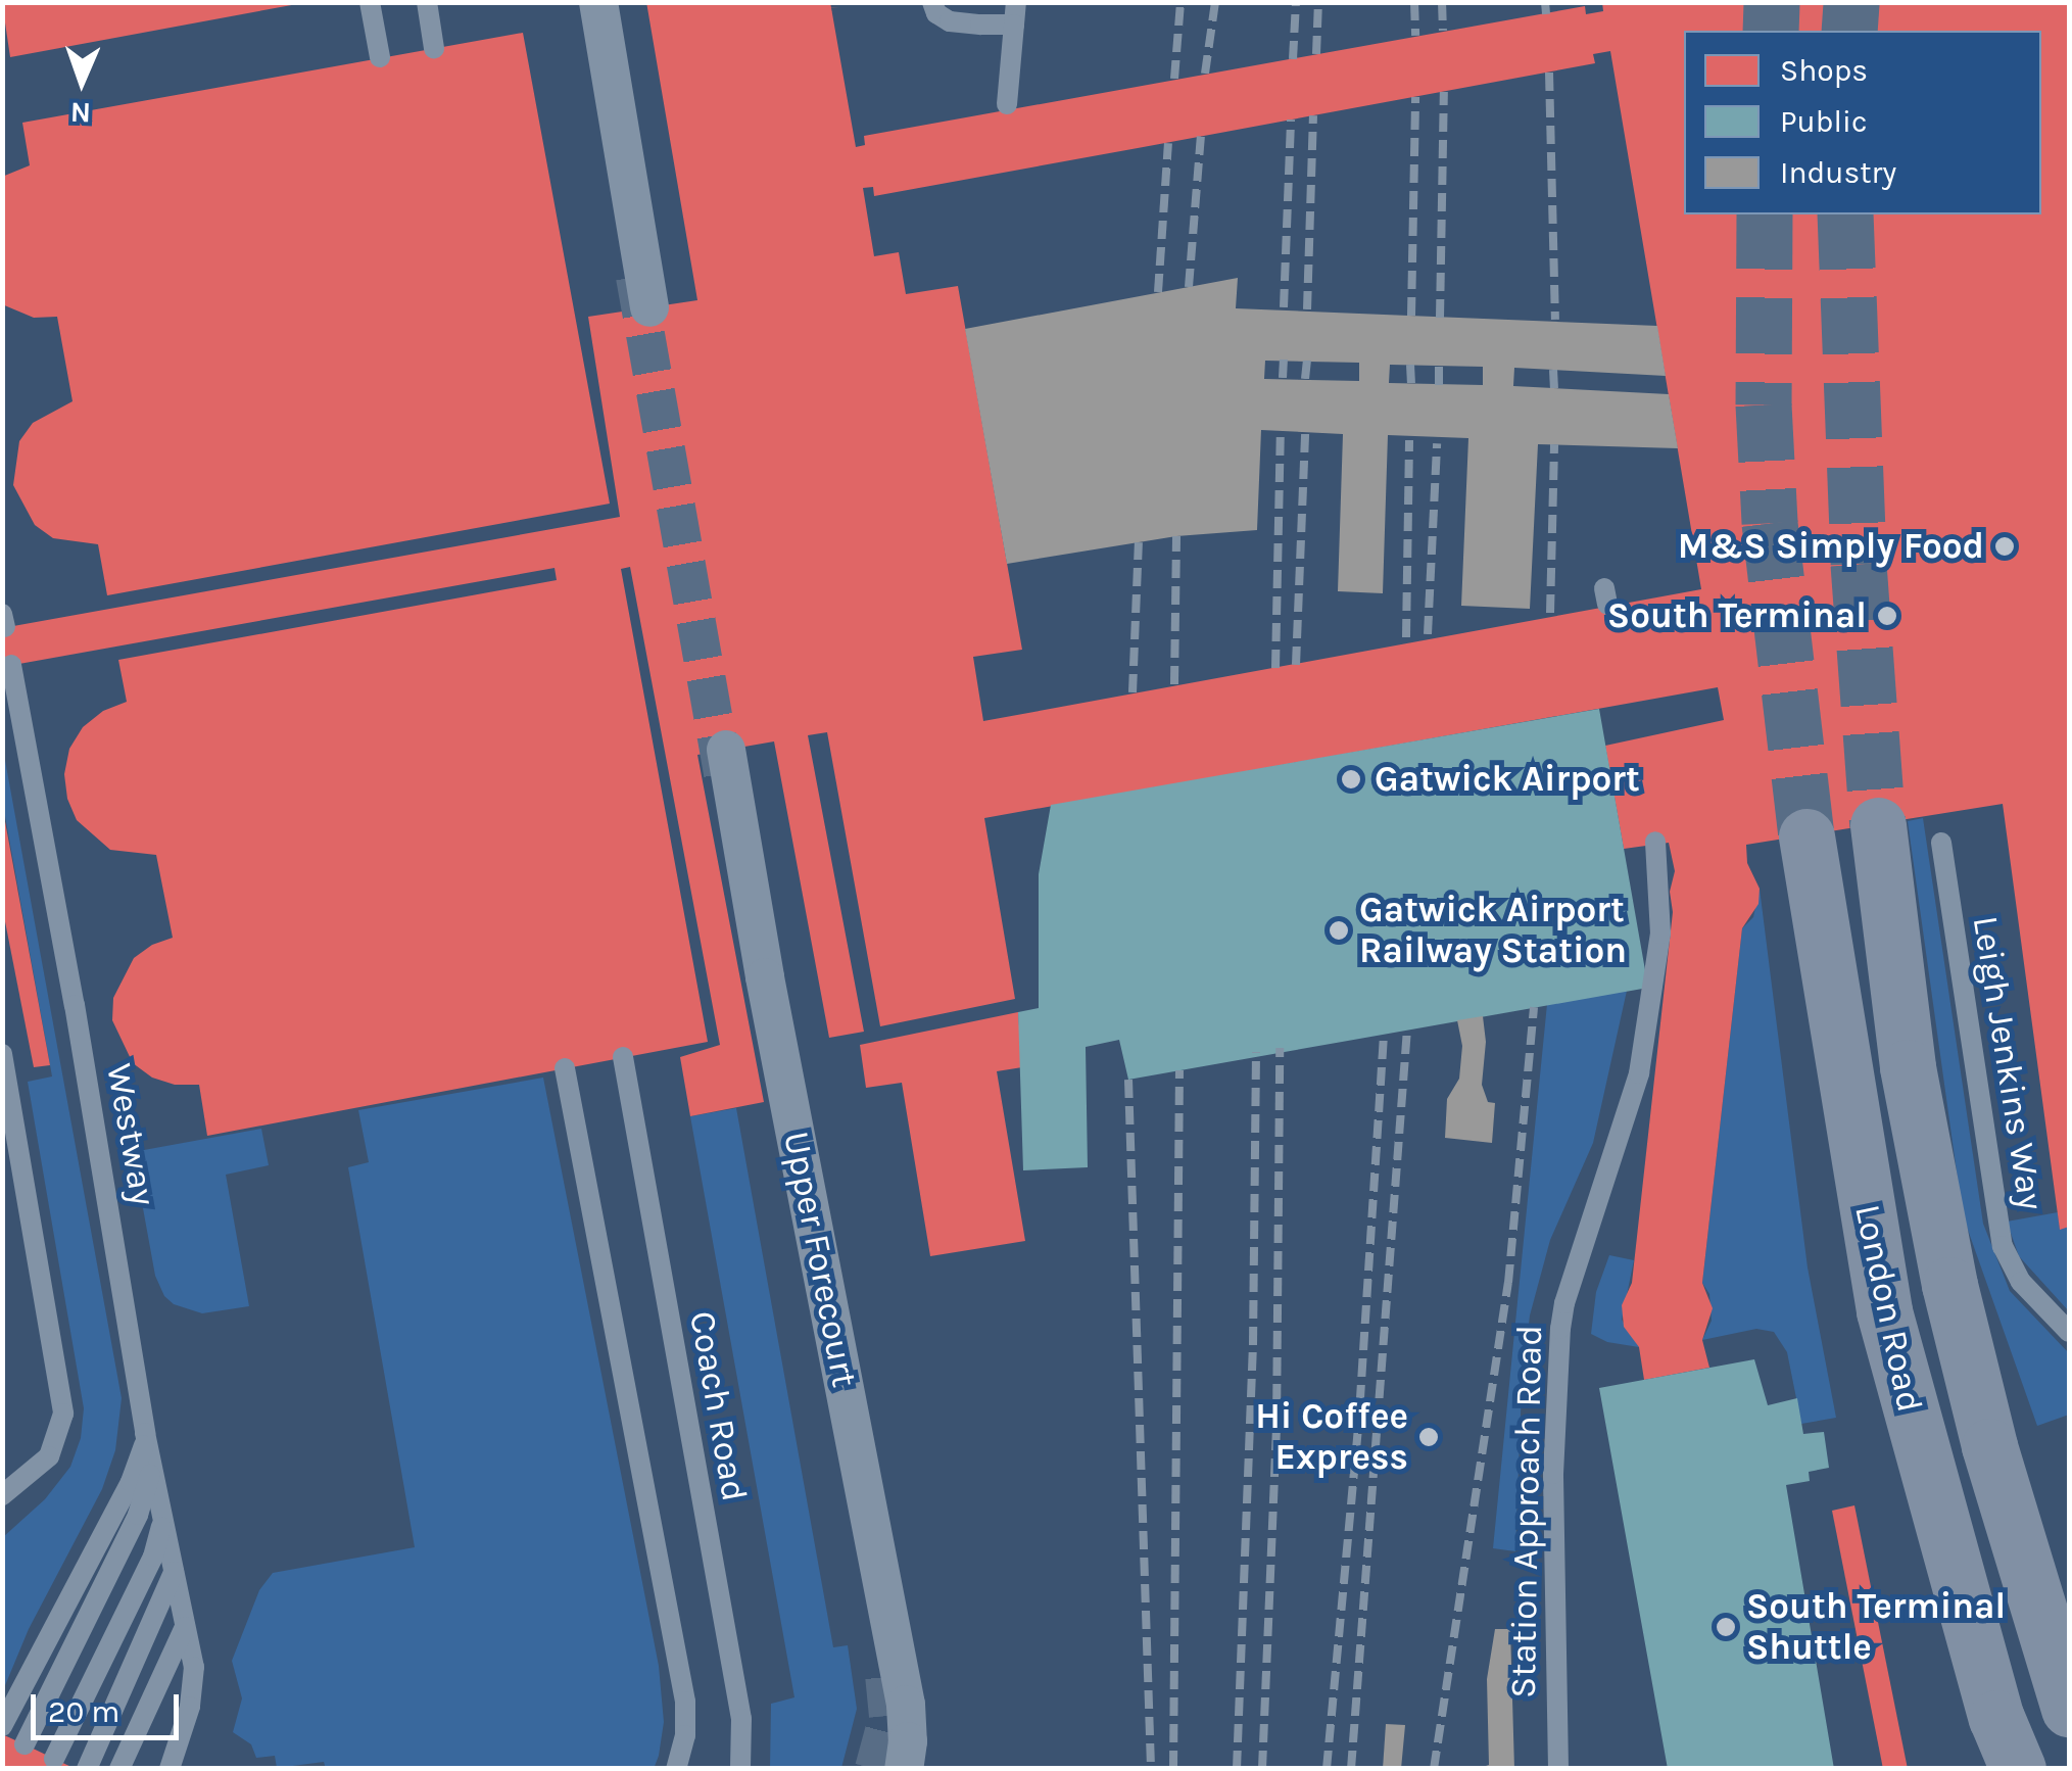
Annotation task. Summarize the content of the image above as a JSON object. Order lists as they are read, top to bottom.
{
  "streets": {
    "main road": ["London Road"],
    "street": ["Upper Forecourt"],
    "lane": [
      "Leigh Jenkins Way",
      "Westway",
      "Coach Road",
      "Station Approach Road"
    ]
  },
  "places": [
    "M&S Simply Food",
    "South Terminal",
    "Gatwick Airport",
    "Gatwick Airport Railway Station",
    "Hi Coffee Express",
    "South Terminal Shuttle"
  ],
  "legend": ["Shops", "Public", "Industry"],
  "scale_bar": "20 m",
  "north": "bottom"
}
